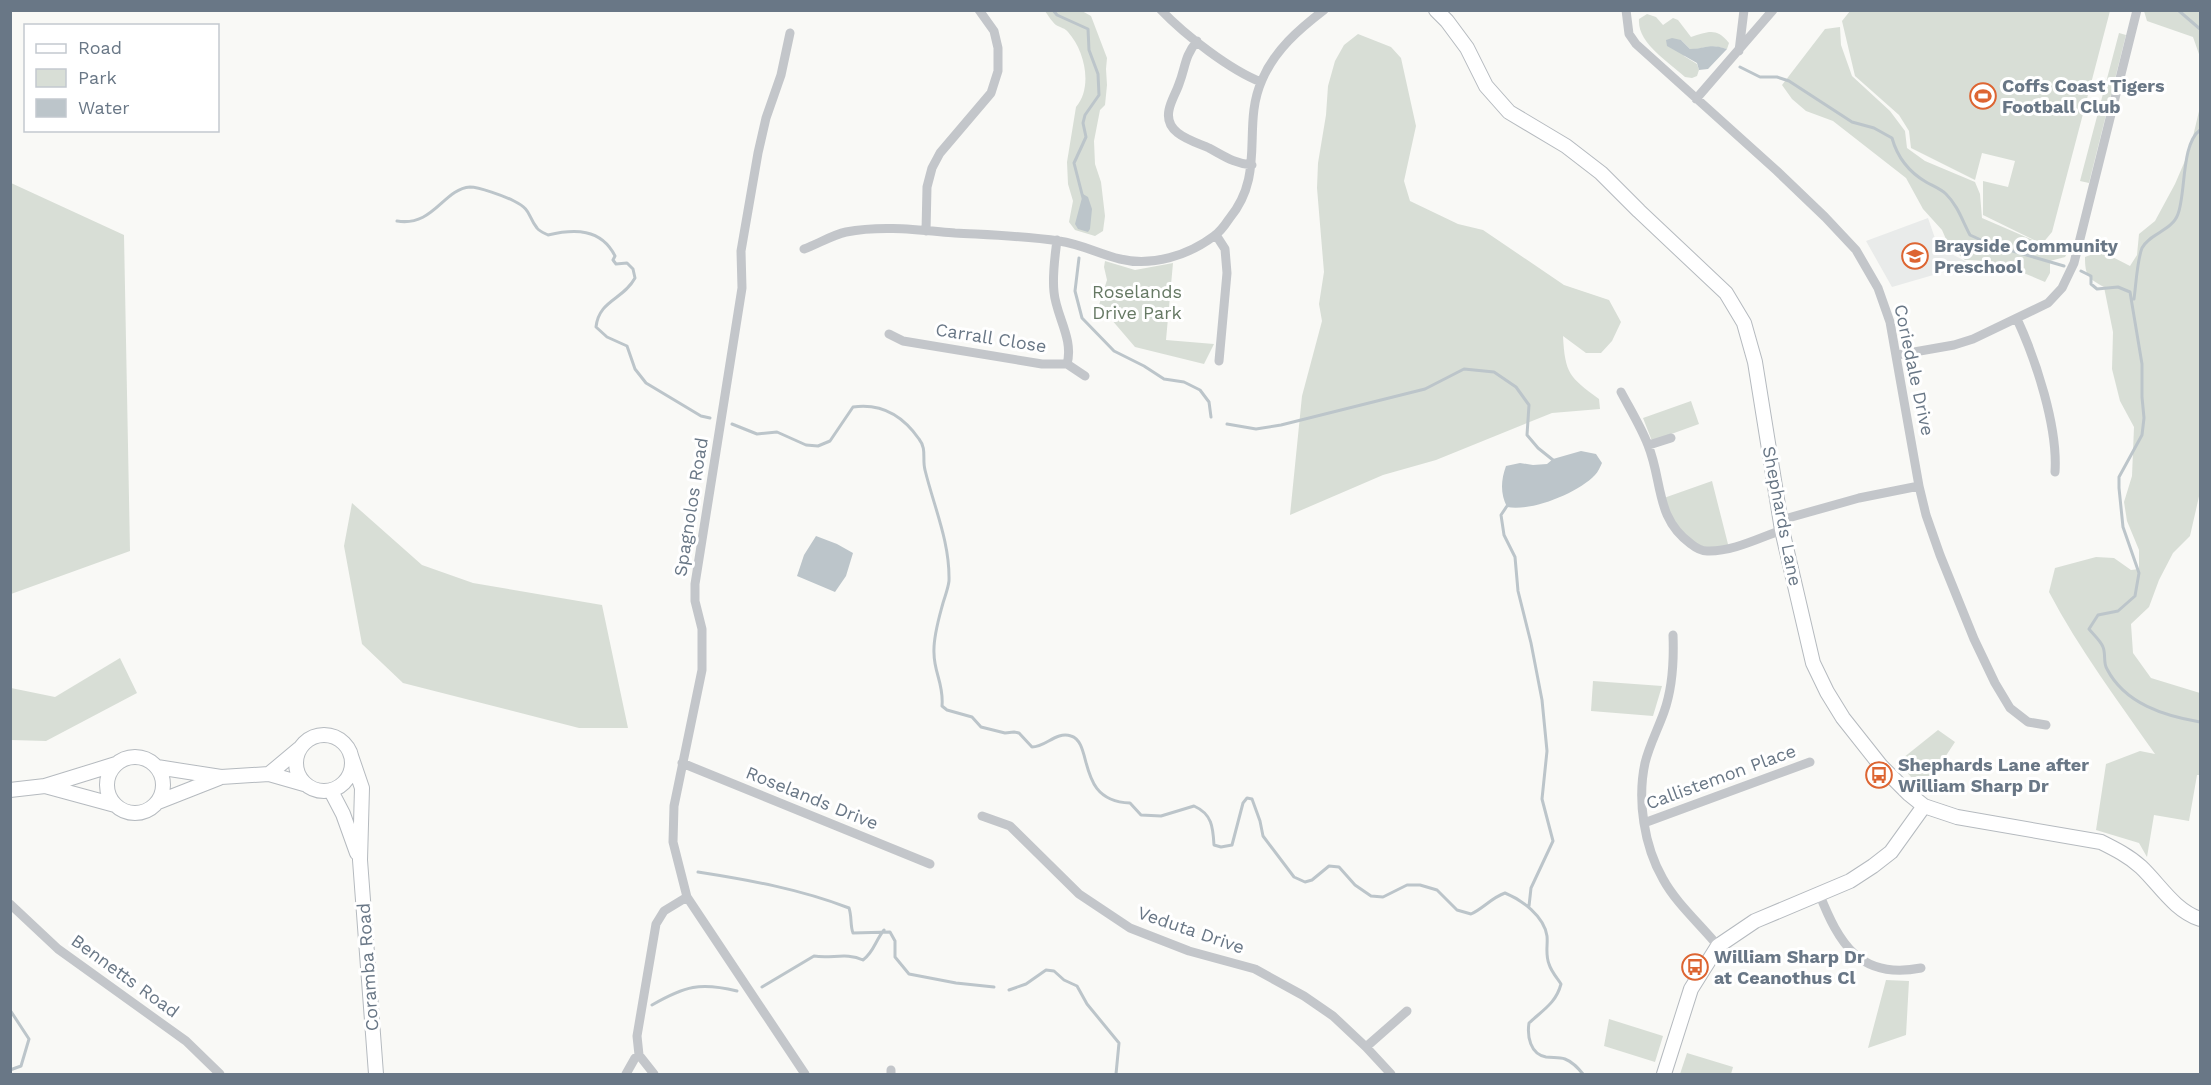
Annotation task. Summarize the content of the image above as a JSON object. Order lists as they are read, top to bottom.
{
  "streets": {
    "street": [
      "Carrall Close",
      "Coriedale Drive",
      "Spagnolos Road",
      "Shephards Lane",
      "Callistemon Place",
      "Roselands Drive",
      "Veduta Drive",
      "Coramba Road",
      "Bennetts Road"
    ]
  },
  "crossings": [
    ["Spagnolos Road", "Roselands Drive"]
  ],
  "parks": ["Roselands Drive Park"],
  "places": {
    "sports": ["Coffs Coast Tigers Football Club"],
    "school or university": ["Brayside Community Preschool"],
    "bus stop": ["Shephards Lane after William Sharp Dr", "William Sharp Dr at Ceanothus Cl"]
  },
  "legend": ["Road", "Park", "Water"]
}
